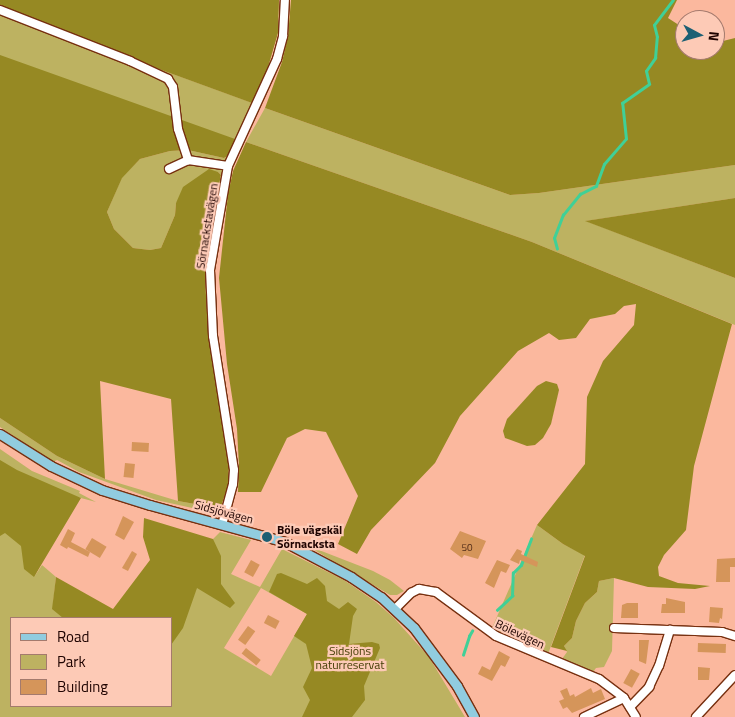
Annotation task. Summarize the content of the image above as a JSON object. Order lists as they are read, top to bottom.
{
  "streets": {
    "main road": ["Sidsjövägen"],
    "street": ["Sörnackstavägen", "Bölevägen"]
  },
  "crossings": [
    ["Sörnackstavägen", "Sidsjövägen"],
    ["Sidsjövägen", "Bölevägen"]
  ],
  "parks": ["Sidsjöns naturreservat"],
  "places": ["Böle vägskäl Sörnacksta"],
  "house_numbers": ["50"],
  "legend": ["Road", "Park", "Building"],
  "north": "right"
}
